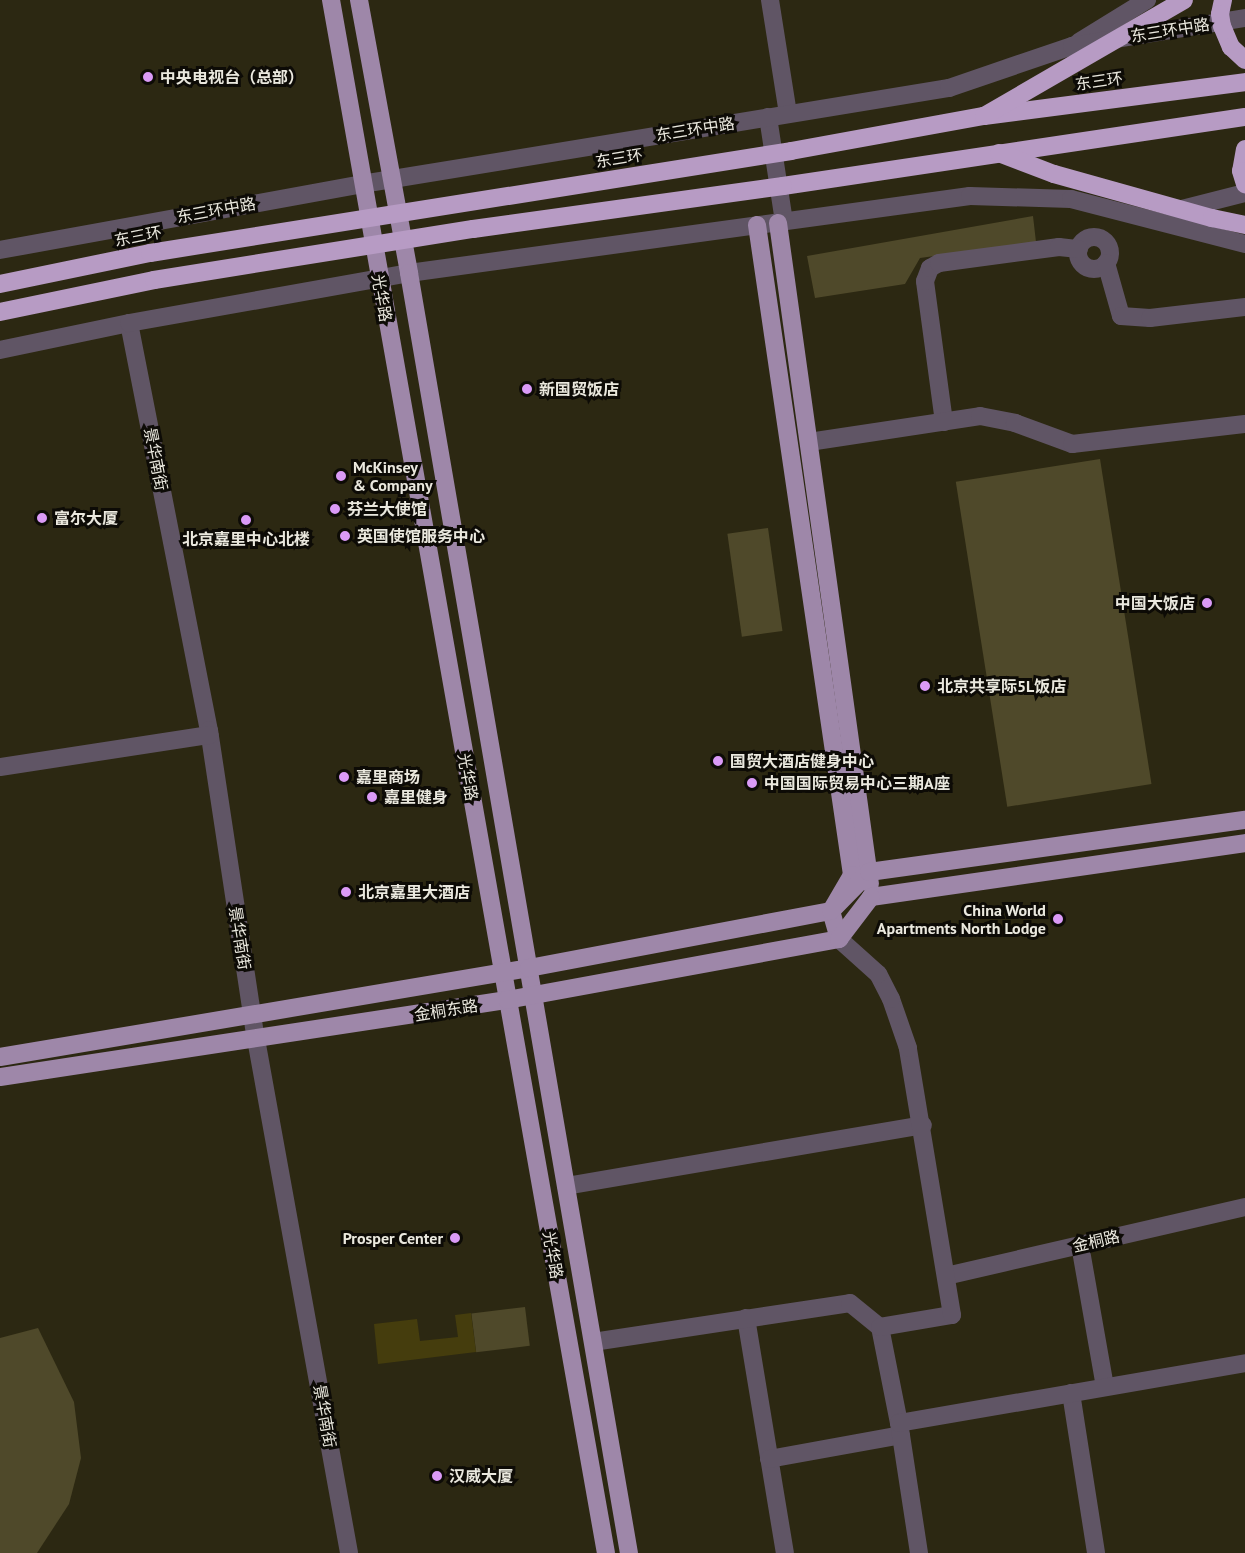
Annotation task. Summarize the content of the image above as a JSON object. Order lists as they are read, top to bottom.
{
  "streets": {
    "highway": ["东三环"],
    "main road": ["光华路", "金桐东路"],
    "street": ["东三环中路", "景华南街", "金桐路"]
  },
  "crossings": [
    ["东三环中路", "光华路"],
    ["光华路", "金桐东路"],
    ["景华南街", "金桐东路"]
  ],
  "places": [
    "中央电视台（总部）",
    "新国贸饭店",
    "McKinsey & Company",
    "芬兰大使馆",
    "富尔大厦",
    "北京嘉里中心北楼",
    "英国使馆服务中心",
    "中国大饭店",
    "北京共享际5L饭店",
    "国贸大酒店健身中心",
    "嘉里商场",
    "中国国际贸易中心三期A座",
    "嘉里健身",
    "北京嘉里大酒店",
    "China World Apartments North Lodge",
    "Prosper Center",
    "汉威大厦"
  ]
}
